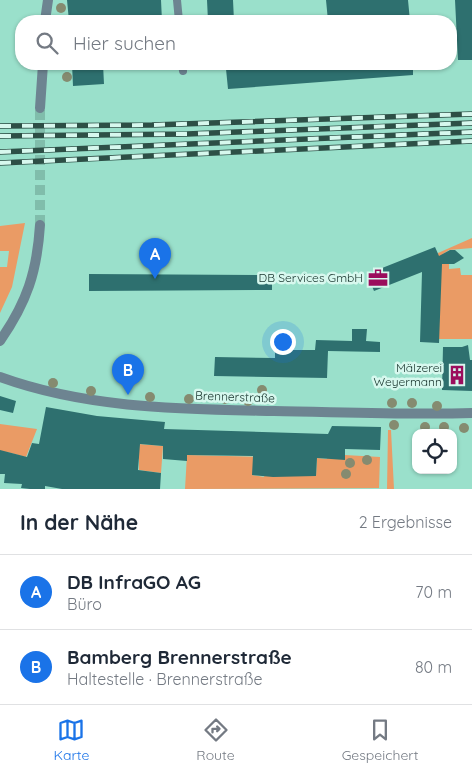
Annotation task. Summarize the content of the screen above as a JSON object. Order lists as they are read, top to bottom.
{
  "streets": {
    "street": ["Brennerstraße"]
  },
  "places": {
    "office": ["DB Services GmbH"],
    "building": ["Mälzerei Weyermann"]
  },
  "page": {
    "search": "Hier suchen",
    "pins": ["A", "B"],
    "heading": ["In der Nähe", "2 Ergebnisse"],
    "list": [
      {
        "mark": "A",
        "name": "DB InfraGO AG",
        "note": "Büro",
        "value": "70 m"
      },
      {
        "mark": "B",
        "name": "Bamberg Brennerstraße",
        "note": "Haltestelle · Brennerstraße",
        "value": "80 m"
      }
    ],
    "nav": ["Karte", "Route", "Gespeichert"]
  }
}
